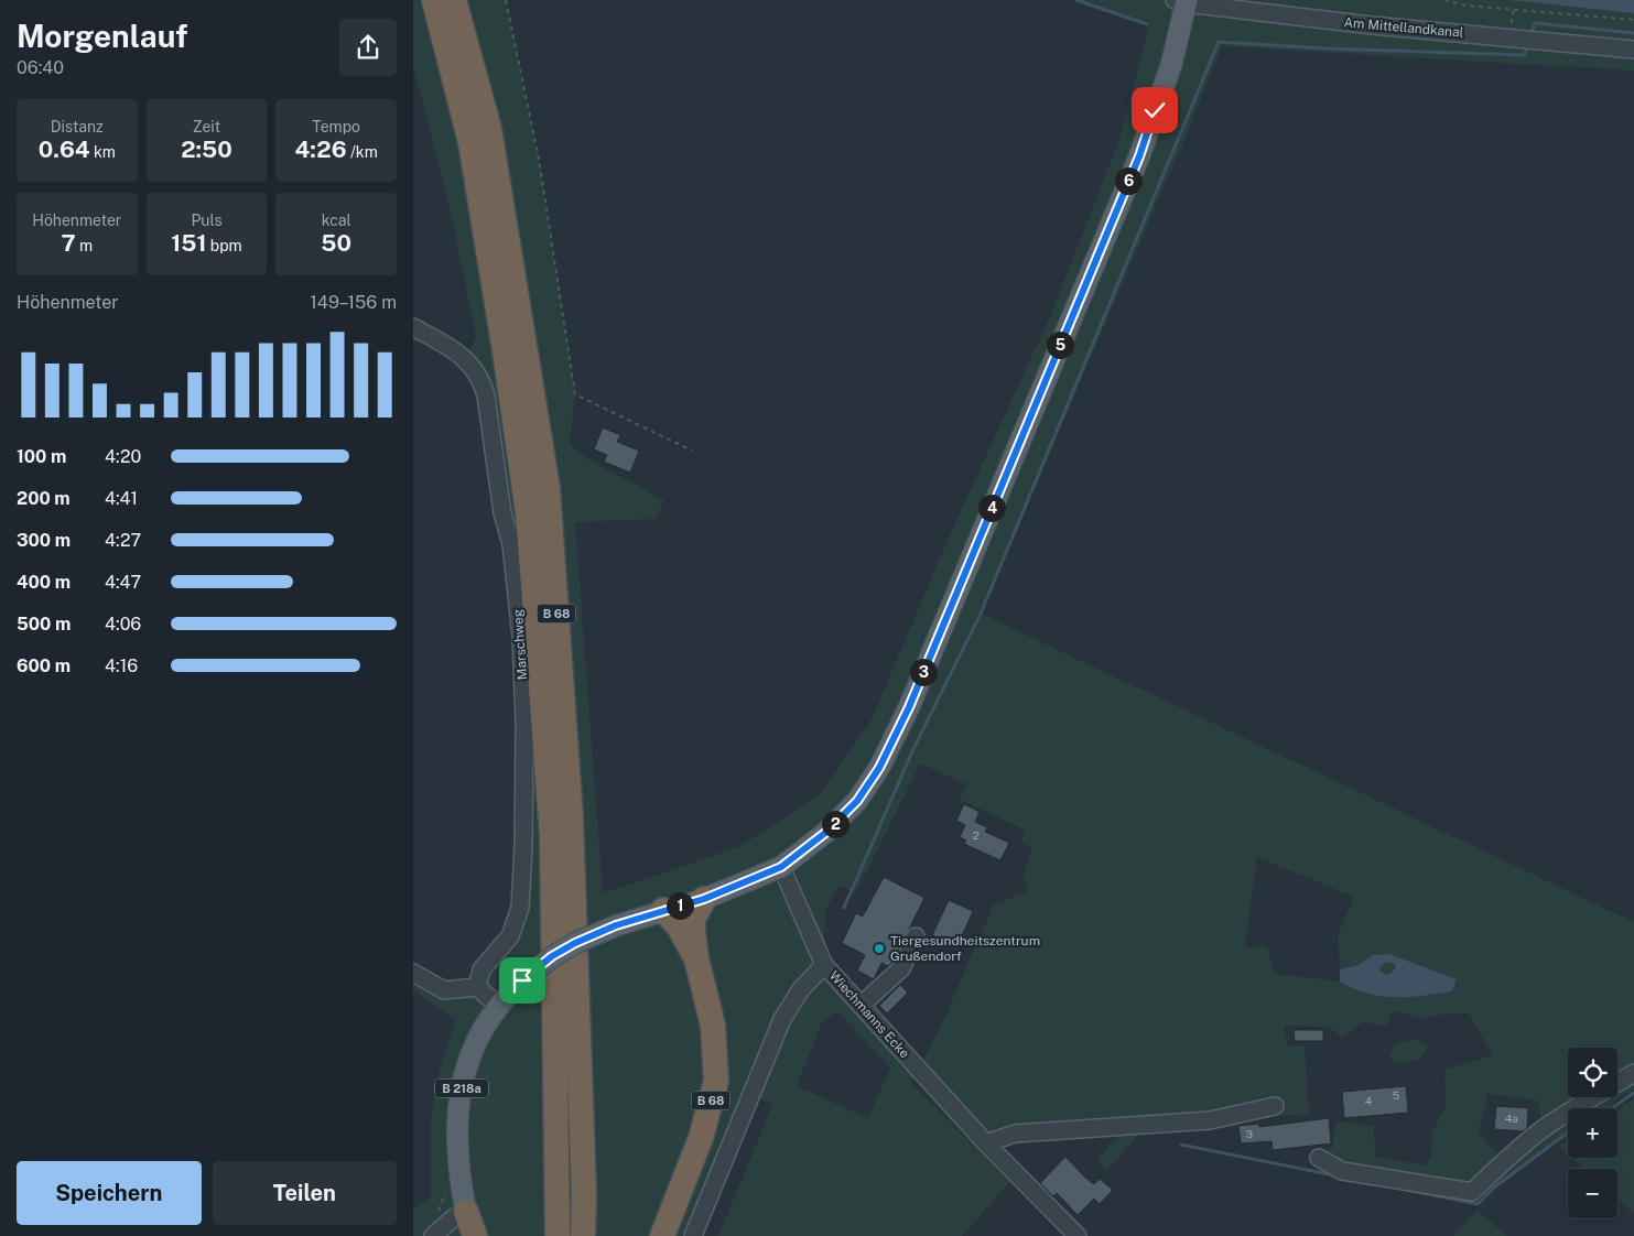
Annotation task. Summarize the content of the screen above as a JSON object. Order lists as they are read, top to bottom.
{
  "streets": {
    "highway": ["B 68", "B 218a"],
    "street": ["Am Mittellandkanal", "Marschweg", "Wiechmanns Ecke"]
  },
  "crossings": [
    ["Am Mittellandkanal", "B 218a"],
    ["B 68", "B 218a"],
    ["Wiechmanns Ecke", "B 218a"]
  ],
  "places": ["Tiergesundheitszentrum Grußendorf"],
  "house_numbers": [
    "2",
    "5",
    "4",
    "4a",
    "3"
  ],
  "page": {
    "heading": ["Morgenlauf", "06:40"],
    "stats": [
      ["Distanz", "0.64 km"],
      ["Zeit", "2:50"],
      ["Tempo", "4:26 /km"],
      ["Höhenmeter", "7 m"],
      ["Puls", "151 bpm"],
      ["kcal", "50"]
    ],
    "pins": [
      "6",
      "5",
      "4",
      "3",
      "2",
      "1"
    ],
    "chart": ["Höhenmeter", "149–156 m"],
    "list": [
      {
        "name": "100 m",
        "note": "4:20"
      },
      {
        "name": "200 m",
        "note": "4:41"
      },
      {
        "name": "300 m",
        "note": "4:27"
      },
      {
        "name": "400 m",
        "note": "4:47"
      },
      {
        "name": "500 m",
        "note": "4:06"
      },
      {
        "name": "600 m",
        "note": "4:16"
      }
    ],
    "map_buttons": ["+", "−"],
    "buttons": ["Speichern", "Teilen"]
  }
}
